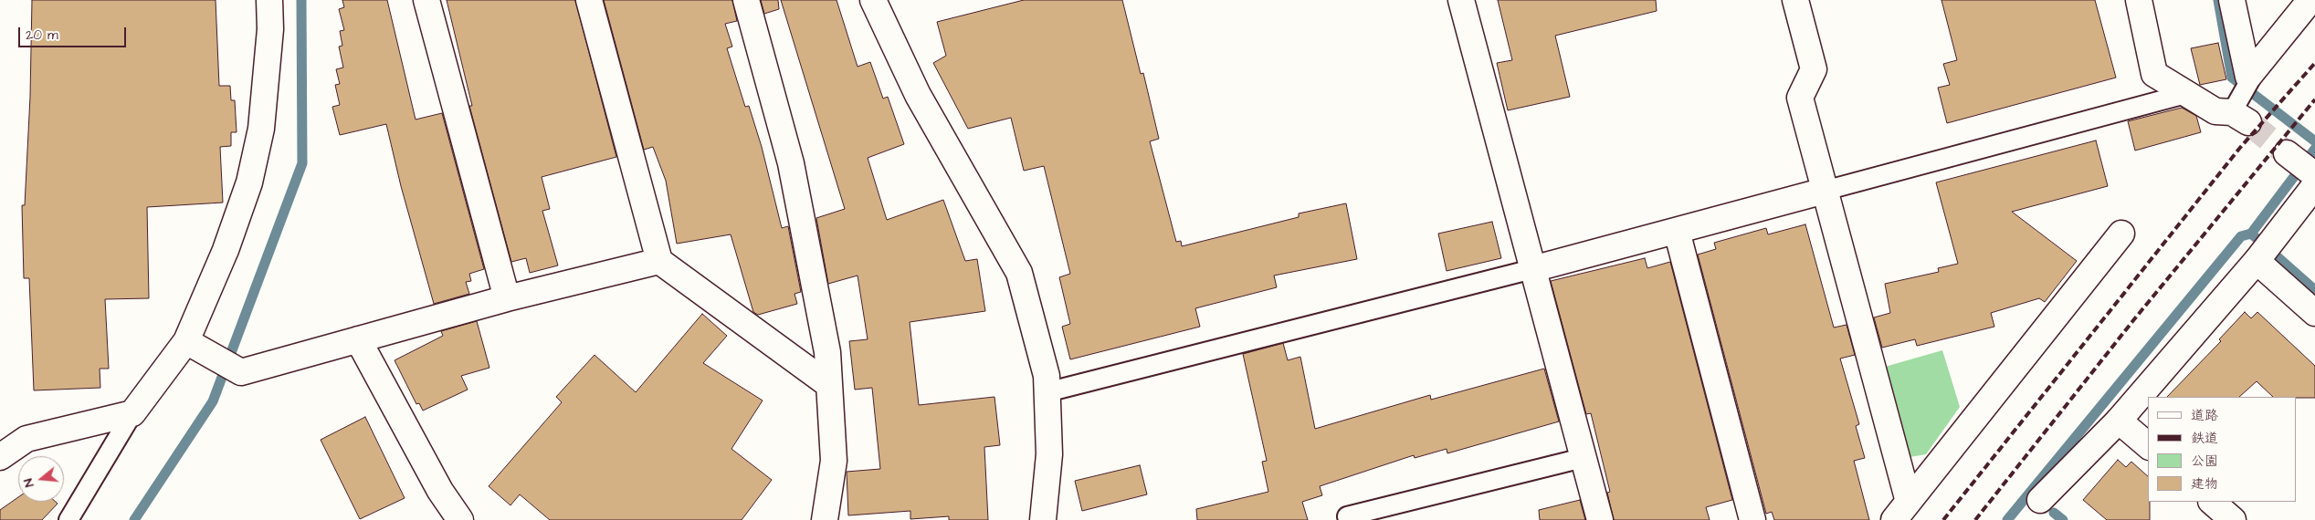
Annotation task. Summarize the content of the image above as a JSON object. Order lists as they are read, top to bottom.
{
  "legend": [
    "道路",
    "鉄道",
    "公園",
    "建物"
  ],
  "scale_bar": "20 m",
  "north": "left"
}
